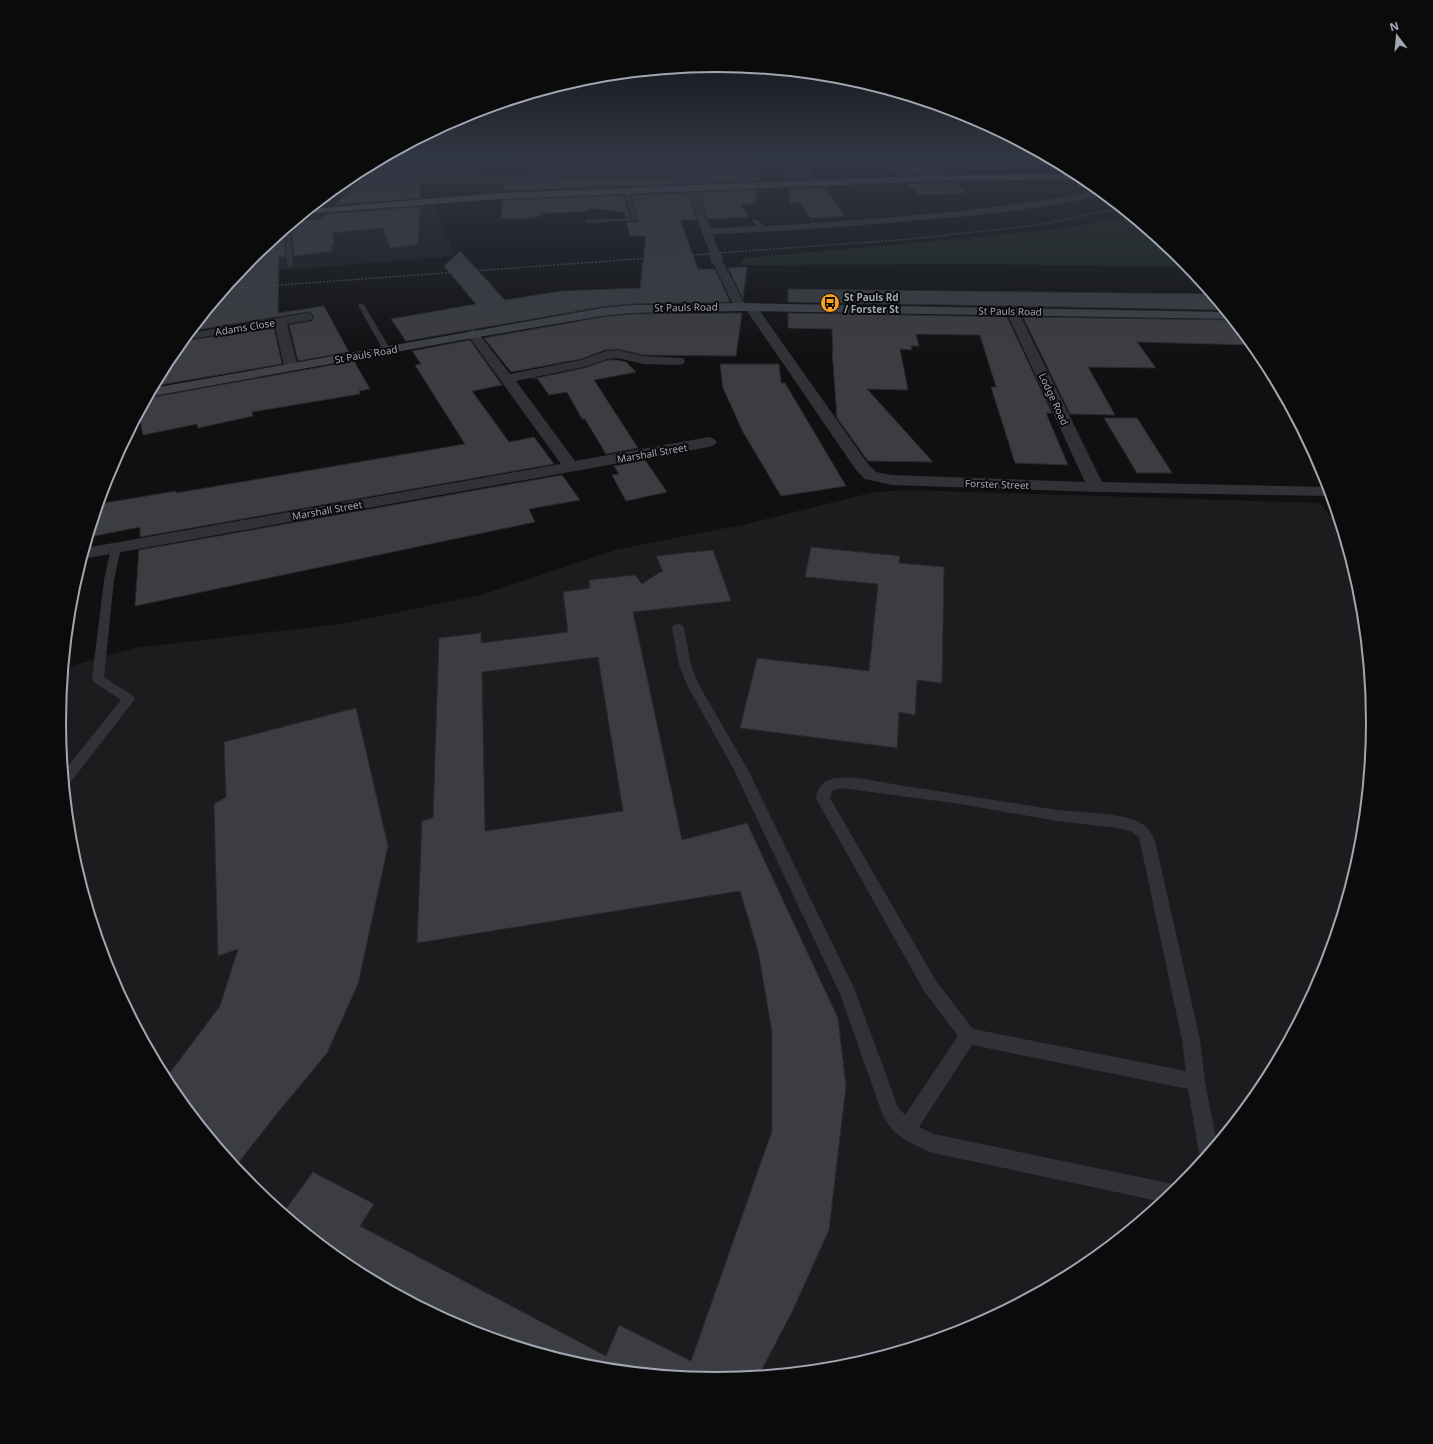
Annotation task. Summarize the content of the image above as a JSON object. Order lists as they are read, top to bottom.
{
  "streets": {
    "main road": ["St Pauls Road"],
    "street": [
      "Adams Close",
      "Lodge Road",
      "Marshall Street",
      "Forster Street"
    ]
  },
  "crossings": [
    ["St Pauls Road", "Adams Close"],
    ["St Pauls Road", "Lodge Road"],
    ["St Pauls Road", "Forster Street"],
    ["Lodge Road", "Forster Street"]
  ],
  "places": {
    "bus stop": ["St Pauls Rd / Forster St"]
  },
  "north": "top"
}
